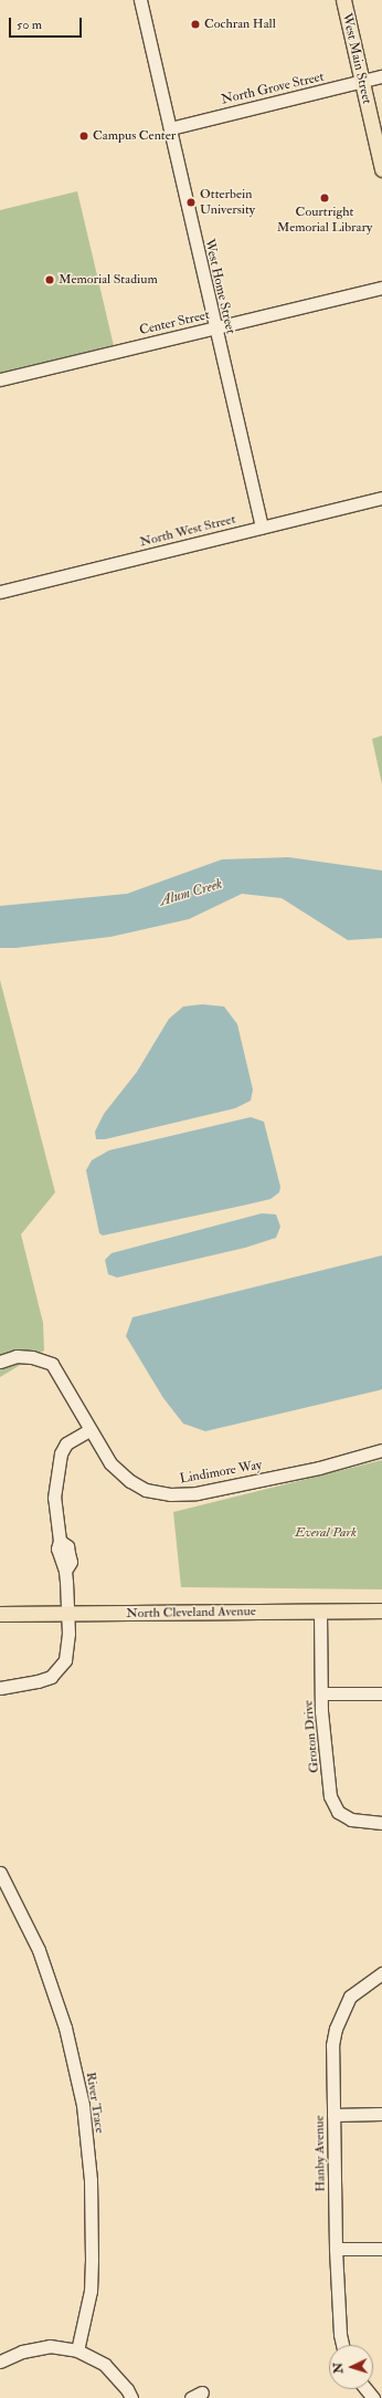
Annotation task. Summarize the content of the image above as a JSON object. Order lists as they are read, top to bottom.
{
  "streets": {
    "main road": ["West Main Street", "North Cleveland Avenue"],
    "street": [
      "North Grove Street",
      "West Home Street",
      "Center Street",
      "North West Street",
      "Lindimore Way",
      "Groton Drive",
      "River Trace",
      "Hanby Avenue"
    ]
  },
  "crossings": [
    ["West Main Street", "North Grove Street"],
    ["North Grove Street", "West Home Street"],
    ["West Home Street", "Center Street"],
    ["West Home Street", "North West Street"],
    ["North Cleveland Avenue", "Groton Drive"]
  ],
  "water": ["Alum Creek"],
  "parks": ["Everal Park"],
  "places": [
    "Cochran Hall",
    "Campus Center",
    "Courtright Memorial Library",
    "Otterbein University",
    "Memorial Stadium"
  ],
  "scale_bar": "50 m",
  "north": "left"
}
